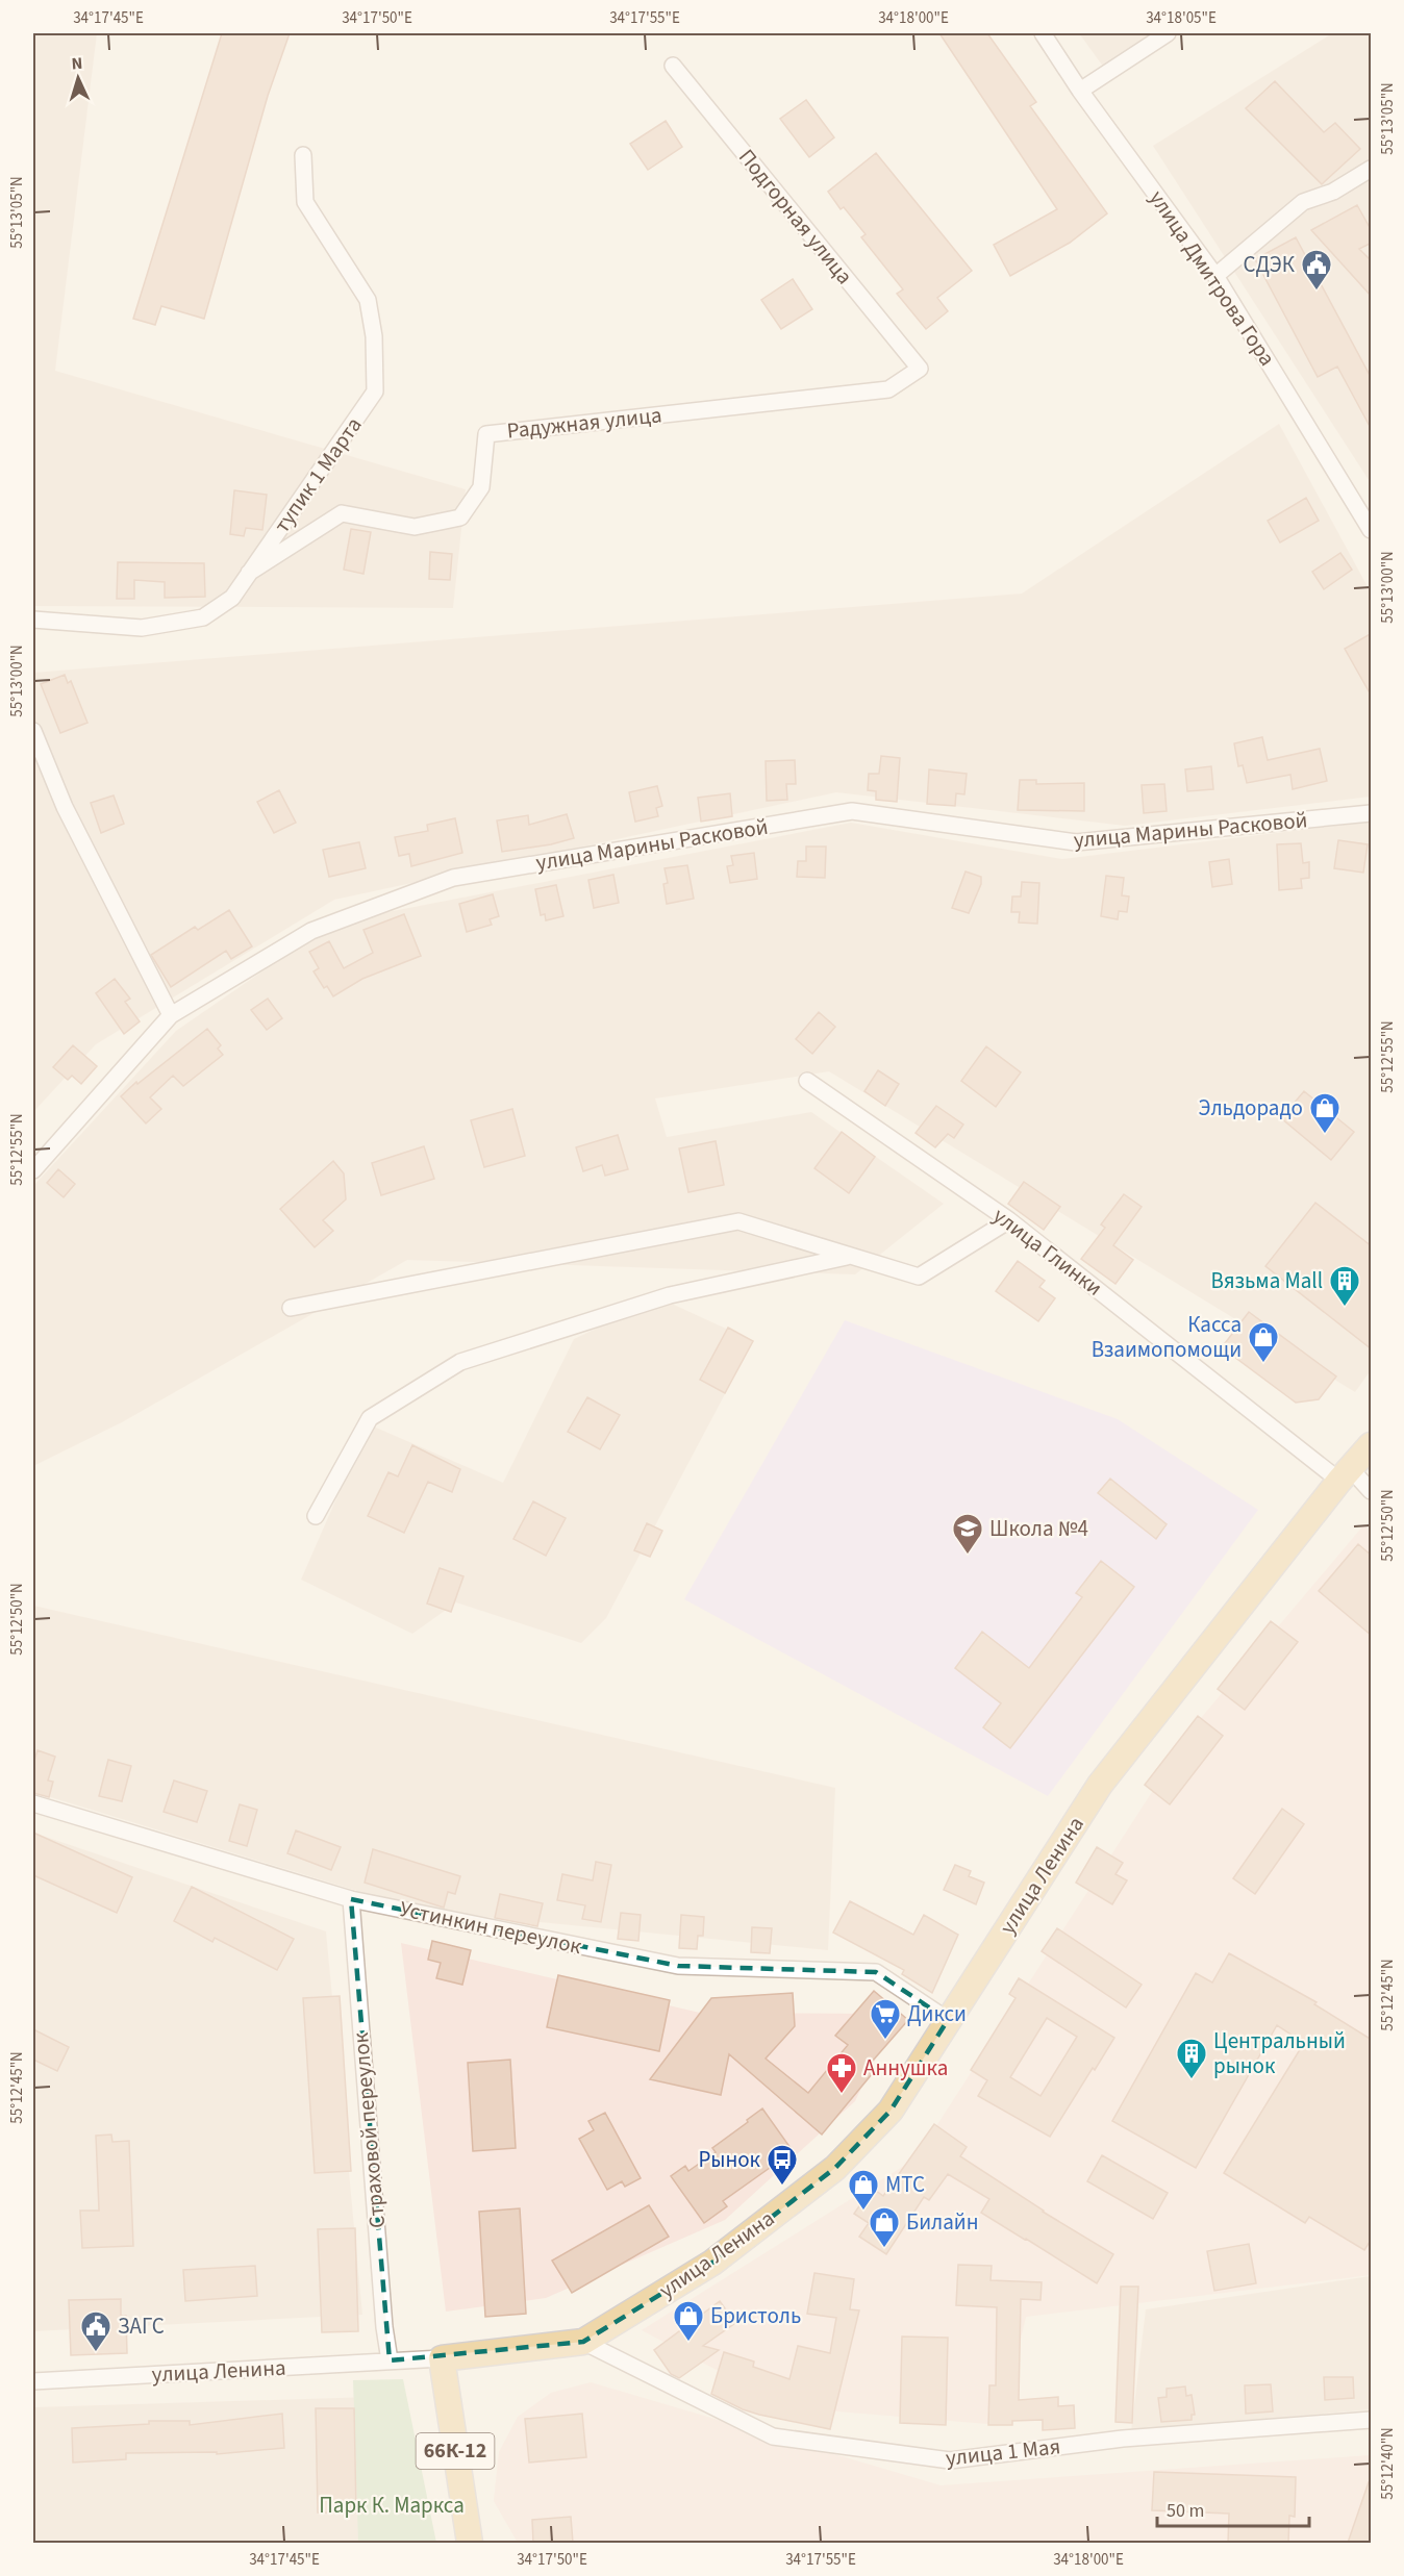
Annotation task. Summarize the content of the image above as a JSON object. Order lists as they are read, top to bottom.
{
  "streets": {
    "main road": ["улица Ленина", "66К-12"],
    "street": [
      "Подгорная улица",
      "улица Дмитрова Гора",
      "Радужная улица",
      "тупик 1 Марта",
      "улица Марины Расковой",
      "улица Глинки",
      "Устинкин переулок",
      "Страховой переулок",
      "улица 1 Мая"
    ]
  },
  "crossings": [
    ["Подгорная улица", "Радужная улица"],
    ["Радужная улица", "тупик 1 Марта"],
    ["улица Глинки", "улица Ленина"],
    ["улица Ленина", "Устинкин переулок"],
    ["улица Ленина", "Страховой переулок"],
    ["улица Ленина", "66К-12"],
    ["улица Ленина", "улица 1 Мая"],
    ["Устинкин переулок", "Страховой переулок"]
  ],
  "parks": ["Парк К. Маркса"],
  "places": {
    "public building": ["СДЭК", "ЗАГС"],
    "shop": [
      "Эльдорадо",
      "Касса Взаимопомощи",
      "МТС",
      "Билайн",
      "Бристоль"
    ],
    "building": ["Вязьма Mall", "Центральный рынок"],
    "school or university": ["Школа №4"],
    "supermarket": ["Дикси"],
    "pharmacy": ["Аннушка"],
    "bus stop": ["Рынок"]
  },
  "scale_bar": "50 m",
  "north": "top",
  "coordinates": [
    "34°17'45\"E",
    "34°17'50\"E",
    "34°17'55\"E",
    "34°18'00\"E",
    "34°18'05\"E",
    "55°13'05\"N",
    "55°13'00\"N",
    "55°12'55\"N",
    "55°12'50\"N",
    "55°12'45\"N",
    "55°12'40\"N"
  ]
}
